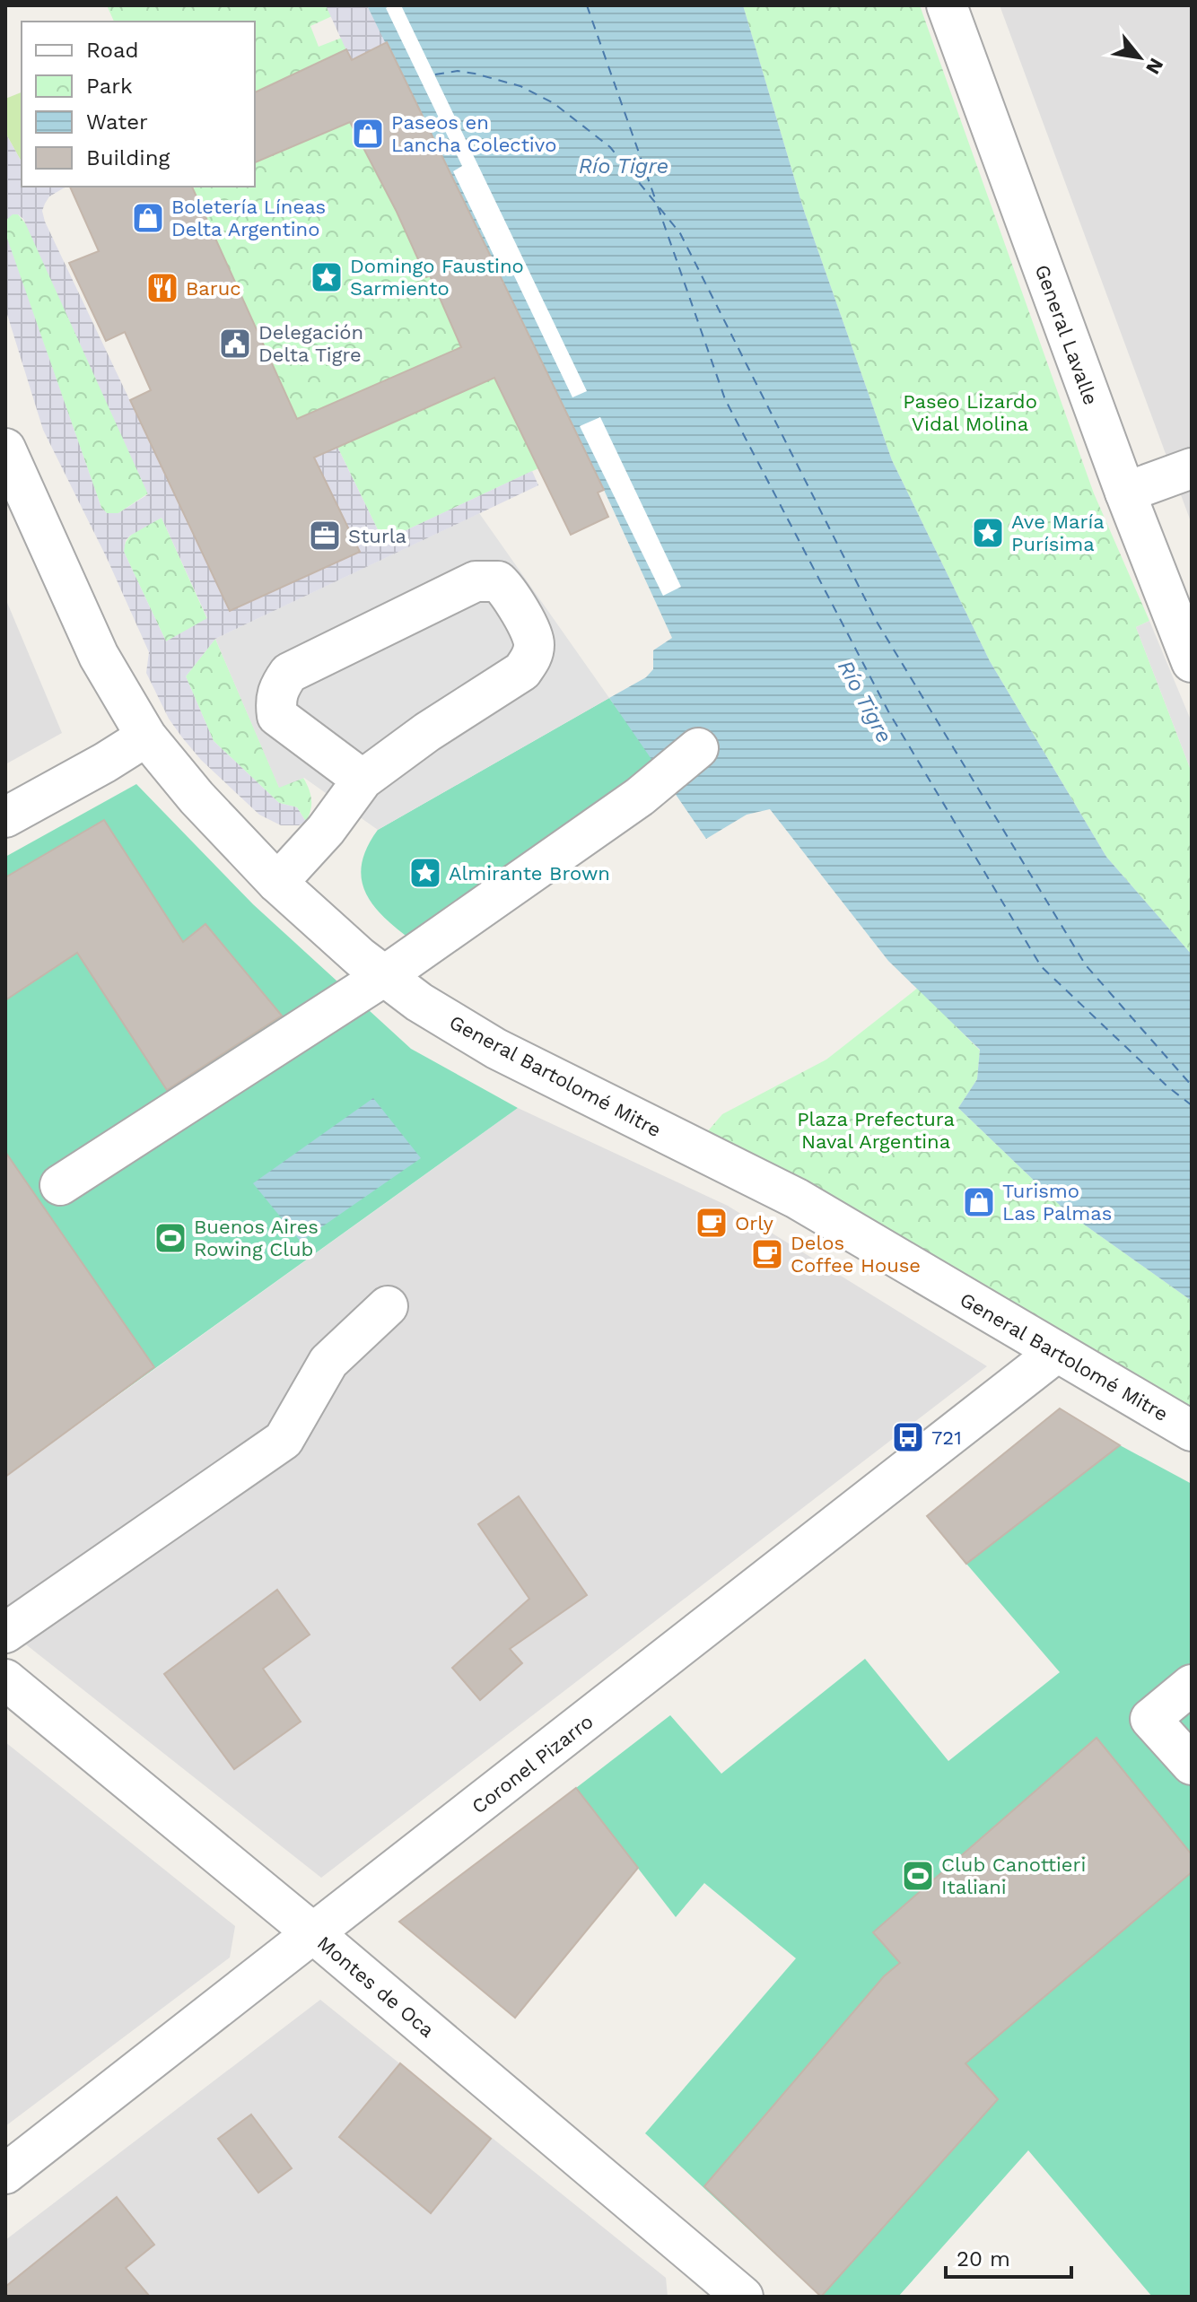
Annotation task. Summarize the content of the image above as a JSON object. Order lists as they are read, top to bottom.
{
  "streets": {
    "street": [
      "General Lavalle",
      "General Bartolomé Mitre",
      "Coronel Pizarro",
      "Montes de Oca"
    ]
  },
  "crossings": [
    ["General Bartolomé Mitre", "Coronel Pizarro"],
    ["Coronel Pizarro", "Montes de Oca"]
  ],
  "water": ["Río Tigre"],
  "parks": ["Paseo Lizardo Vidal Molina", "Plaza Prefectura Naval Argentina"],
  "places": {
    "shop": ["Paseos en Lancha Colectivo", "Boletería Líneas Delta Argentino", "Turismo Las Palmas"],
    "place": ["Domingo Faustino Sarmiento", "Ave María Purísima", "Almirante Brown"],
    "restaurant": ["Baruc"],
    "public building": ["Delegación Delta Tigre"],
    "office": ["Sturla"],
    "cafe": ["Orly", "Delos Coffee House"],
    "sports": ["Buenos Aires Rowing Club", "Club Canottieri Italiani"],
    "bus stop": ["721"]
  },
  "legend": [
    "Road",
    "Park",
    "Water",
    "Building"
  ],
  "scale_bar": "20 m",
  "north": "bottom right"
}
